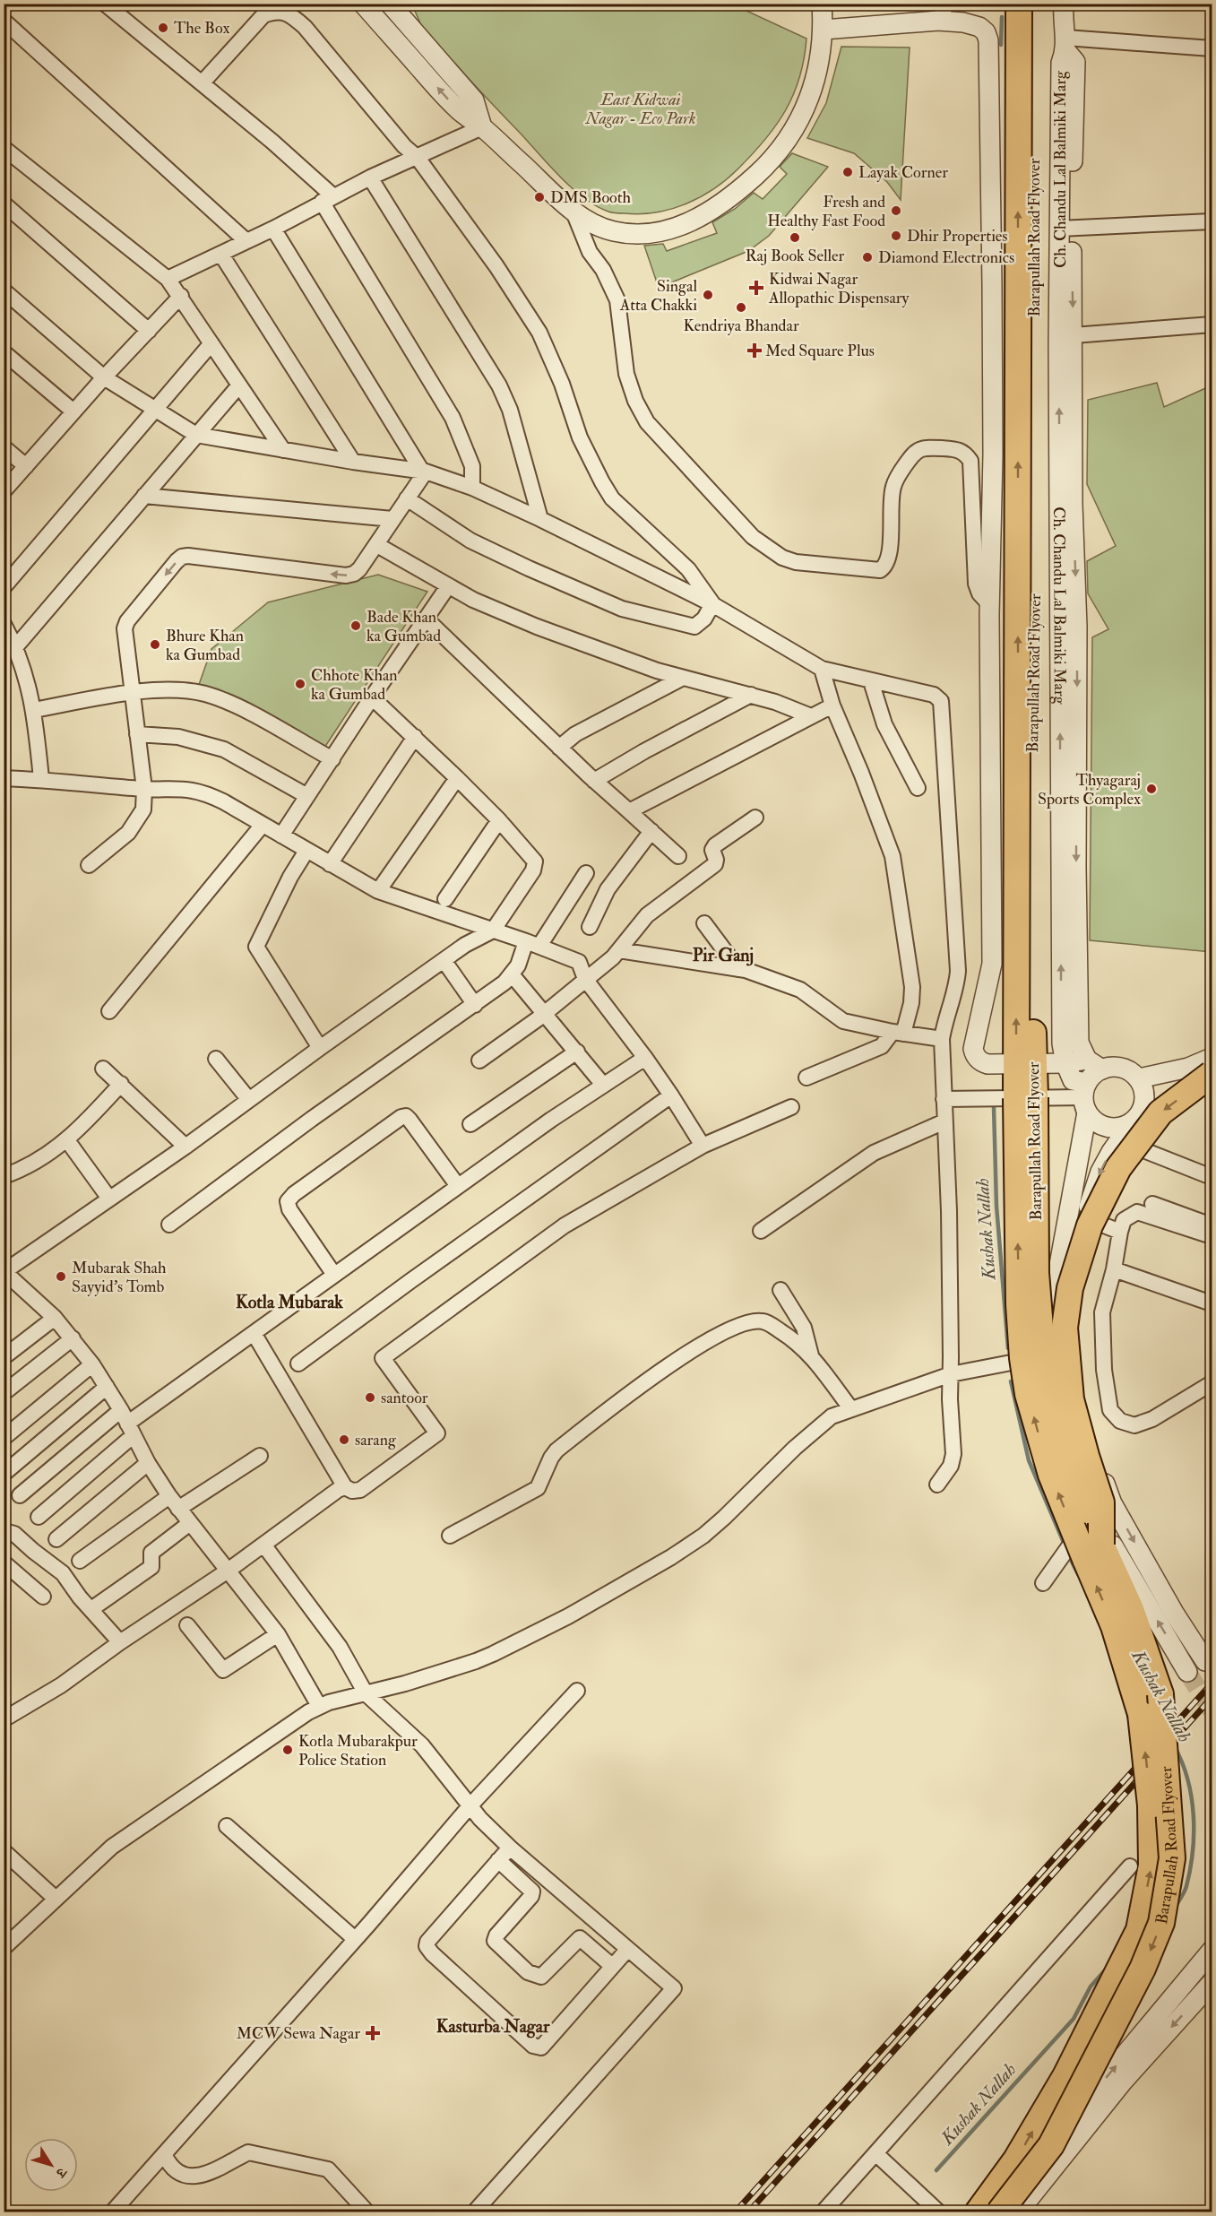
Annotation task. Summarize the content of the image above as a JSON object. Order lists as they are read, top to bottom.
{
  "streets": {
    "highway": ["Barapullah Road Flyover"],
    "street": ["Ch. Chandu Lal Balmiki Marg"]
  },
  "districts": ["Pir Ganj", "Kotla Mubarak", "Kasturba Nagar"],
  "water": ["Kushak Nallah"],
  "parks": ["East Kidwai Nagar - Eco Park"],
  "places": {
    "other": [
      "The Box",
      "Layak Corner",
      "DMS Booth",
      "Fresh and Healthy Fast Food",
      "Dhir Properties",
      "Raj Book Seller",
      "Diamond Electronics",
      "Singal Atta Chakki",
      "Kendriya Bhandar",
      "Bade Khan ka Gumbad",
      "Bhure Khan ka Gumbad",
      "Chhote Khan ka Gumbad",
      "Thyagaraj Sports Complex",
      "Mubarak Shah Sayyid's Tomb",
      "santoor",
      "sarang",
      "Kotla Mubarakpur Police Station"
    ],
    "health": ["Kidwai Nagar Allopathic Dispensary", "Med Square Plus", "MCW Sewa Nagar"]
  },
  "north": "bottom right"
}
